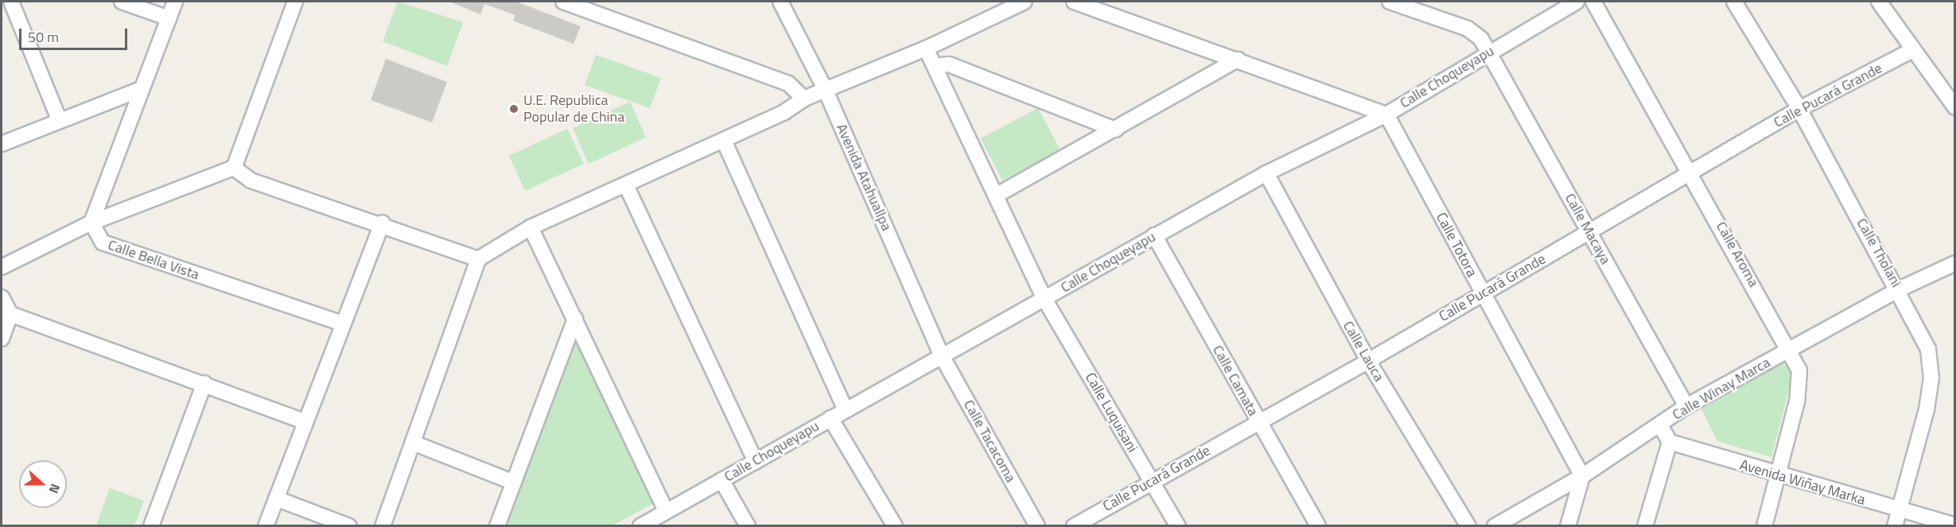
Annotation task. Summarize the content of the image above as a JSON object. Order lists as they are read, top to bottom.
{
  "streets": {
    "street": [
      "Calle Choqueyapu",
      "Calle Pucará Grande",
      "Avenida Atahuallpa",
      "Calle Macaya",
      "Calle Totora",
      "Calle Tholani",
      "Calle Aroma",
      "Calle Bella Vista",
      "Calle Lauca",
      "Calle Camata",
      "Calle Winay Marca",
      "Calle Luquisani",
      "Calle Tacacoma",
      "Avenida Wiñay Marka"
    ]
  },
  "crossings": [
    ["Calle Choqueyapu", "Avenida Atahuallpa"],
    ["Calle Choqueyapu", "Calle Macaya"],
    ["Calle Choqueyapu", "Calle Totora"],
    ["Calle Choqueyapu", "Calle Lauca"],
    ["Calle Choqueyapu", "Calle Camata"],
    ["Calle Choqueyapu", "Calle Luquisani"],
    ["Calle Choqueyapu", "Calle Tacacoma"],
    ["Calle Pucará Grande", "Calle Macaya"],
    ["Calle Pucará Grande", "Calle Totora"],
    ["Calle Pucará Grande", "Calle Tholani"],
    ["Calle Pucará Grande", "Calle Aroma"],
    ["Calle Pucará Grande", "Calle Lauca"],
    ["Calle Pucará Grande", "Calle Camata"],
    ["Calle Pucará Grande", "Calle Luquisani"],
    ["Avenida Atahuallpa", "Calle Tacacoma"],
    ["Calle Macaya", "Calle Winay Marca"],
    ["Calle Totora", "Calle Winay Marca"],
    ["Calle Tholani", "Calle Winay Marca"],
    ["Calle Tholani", "Avenida Wiñay Marka"],
    ["Calle Aroma", "Calle Winay Marca"],
    ["Calle Aroma", "Avenida Wiñay Marka"]
  ],
  "places": ["U.E. Republica Popular de China"],
  "scale_bar": "50 m",
  "north": "right"
}
